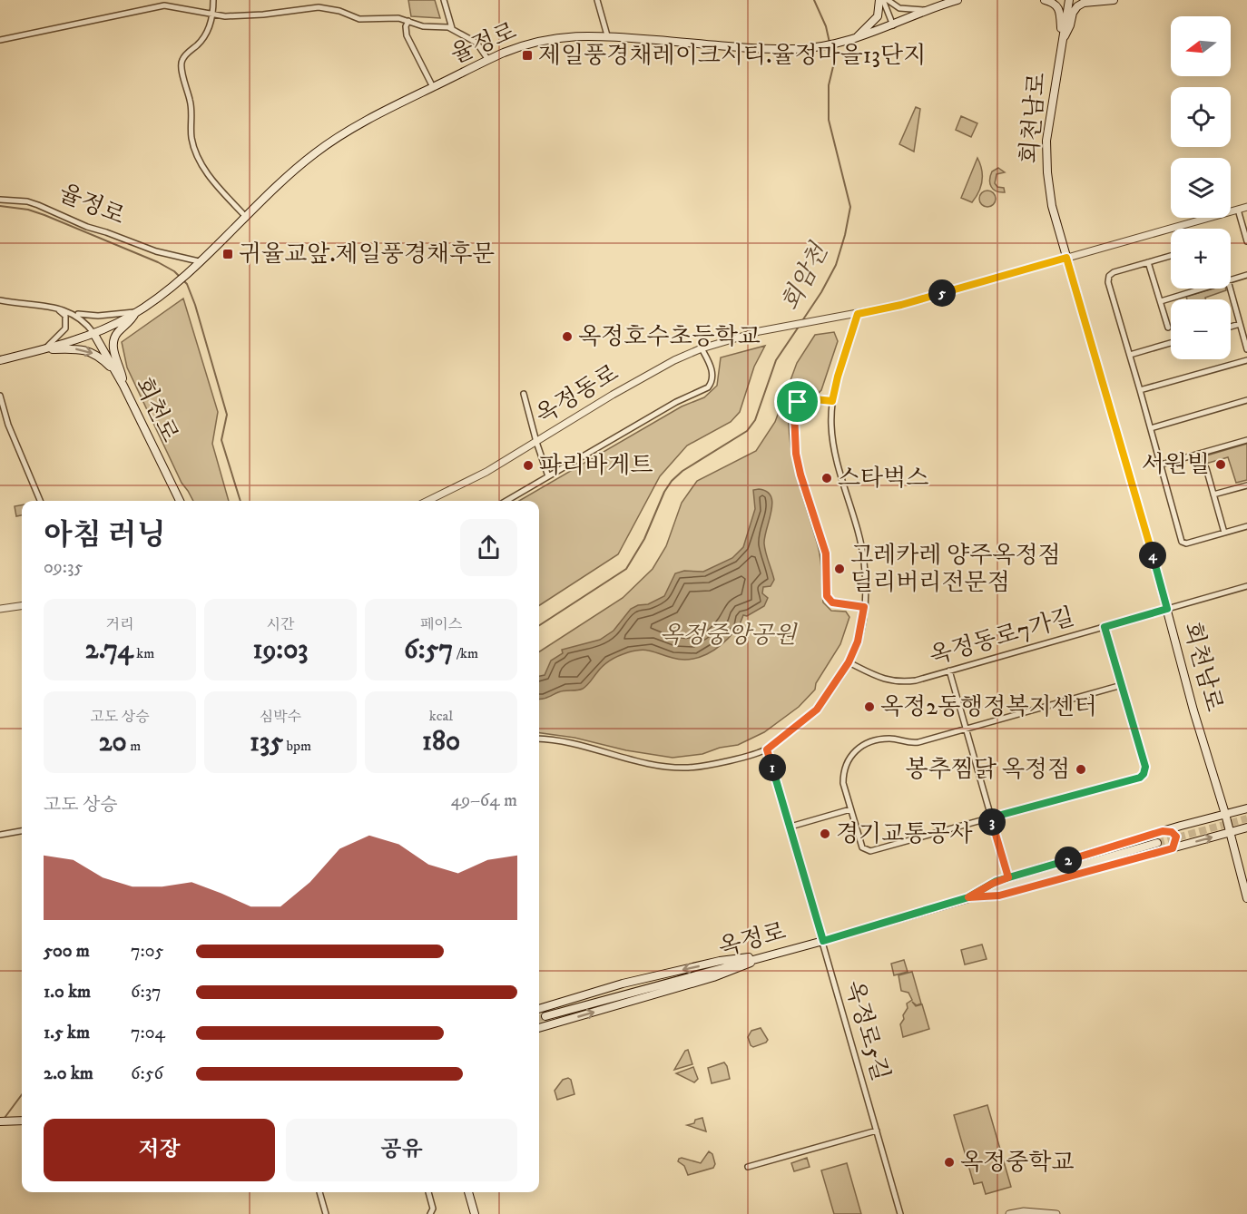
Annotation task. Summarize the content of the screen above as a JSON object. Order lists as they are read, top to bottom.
{
  "streets": {
    "main road": [
      "율정로",
      "회천남로",
      "회천로",
      "옥정로"
    ],
    "street": ["옥정동로", "옥정동로7가길", "옥정로5길"]
  },
  "crossings": [
    ["회천남로", "옥정동로7가길"],
    ["옥정로", "옥정로5길"]
  ],
  "water": ["회암천"],
  "parks": ["옥정중앙공원"],
  "places": {
    "transit": ["제일풍경채레이크시티.율정마을13단지", "귀율교앞.제일풍경채후문"],
    "other": [
      "옥정호수초등학교",
      "서원빌",
      "파리바게트",
      "스타벅스",
      "고레카레 양주옥정점 딜리버리전문점",
      "옥정2동행정복지센터",
      "봉추찜닭 옥정점",
      "경기교통공사",
      "옥정중학교"
    ]
  },
  "north": "left",
  "page": {
    "map_buttons": ["+", "−"],
    "pins": [
      "5",
      "4",
      "1",
      "3",
      "2"
    ],
    "heading": ["아침 러닝", "09:35"],
    "stats": [
      ["거리", "2.74 km"],
      ["시간", "19:03"],
      ["페이스", "6:57 /km"],
      ["고도 상승", "20 m"],
      ["심박수", "135 bpm"],
      ["kcal", "180"]
    ],
    "chart": ["고도 상승", "49–64 m"],
    "list": [
      {
        "name": "500 m",
        "note": "7:05"
      },
      {
        "name": "1.0 km",
        "note": "6:37"
      },
      {
        "name": "1.5 km",
        "note": "7:04"
      },
      {
        "name": "2.0 km",
        "note": "6:56"
      }
    ],
    "buttons": ["저장", "공유"]
  }
}
